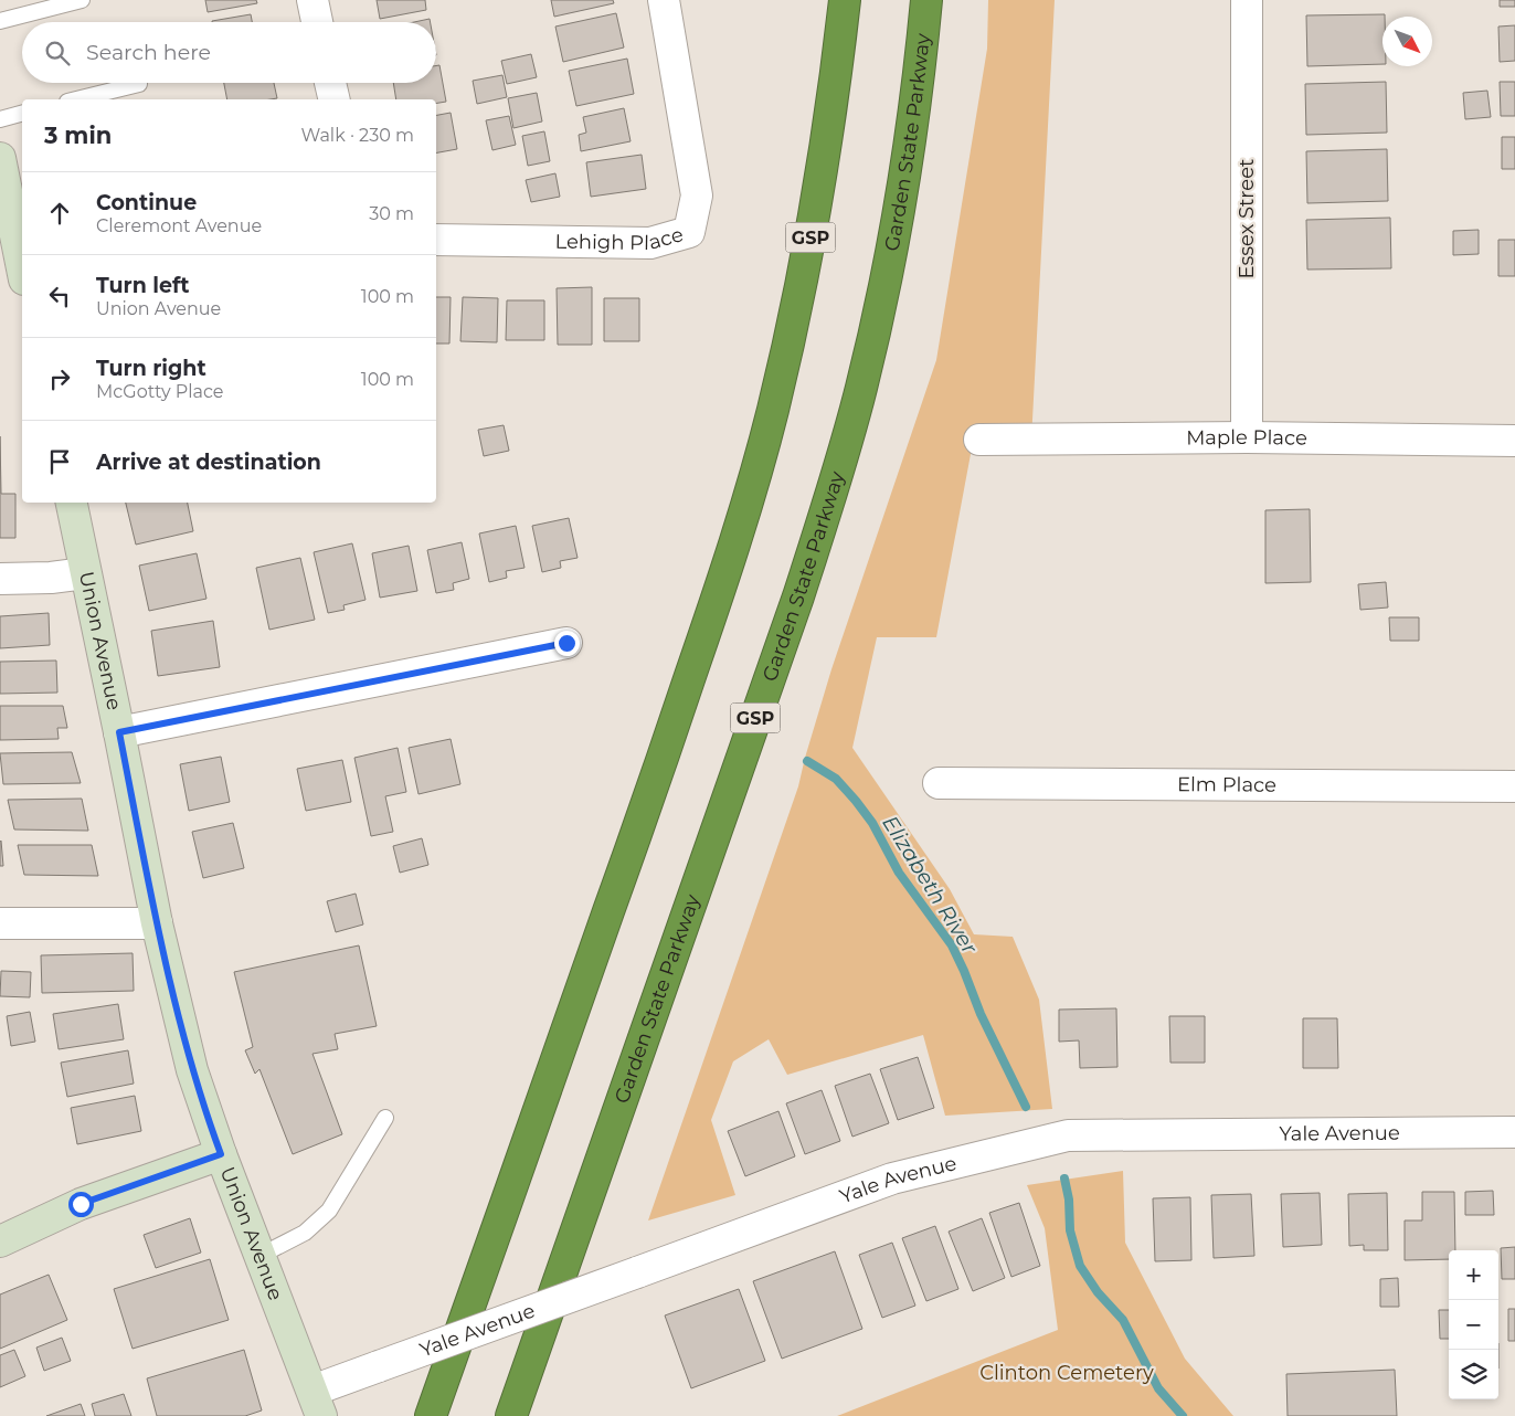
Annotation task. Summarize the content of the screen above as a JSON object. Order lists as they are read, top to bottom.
{
  "streets": {
    "highway": ["Garden State Parkway", "GSP"],
    "main road": ["Union Avenue"],
    "street": [
      "Essex Street",
      "Lehigh Place",
      "Maple Place",
      "Elm Place",
      "Yale Avenue"
    ]
  },
  "crossings": [
    ["Essex Street", "Maple Place"],
    ["Union Avenue", "Yale Avenue"]
  ],
  "water": ["Elizabeth River"],
  "parks": ["Clinton Cemetery"],
  "north": "bottom right",
  "page": {
    "search": "Search here",
    "heading": ["3 min", "Walk · 230 m"],
    "list": [
      ["Continue", "Cleremont Avenue", "30 m"],
      ["Turn left", "Union Avenue", "100 m"],
      ["Turn right", "McGotty Place", "100 m"],
      "Arrive at destination"
    ],
    "map_buttons": ["+", "−"]
  }
}
